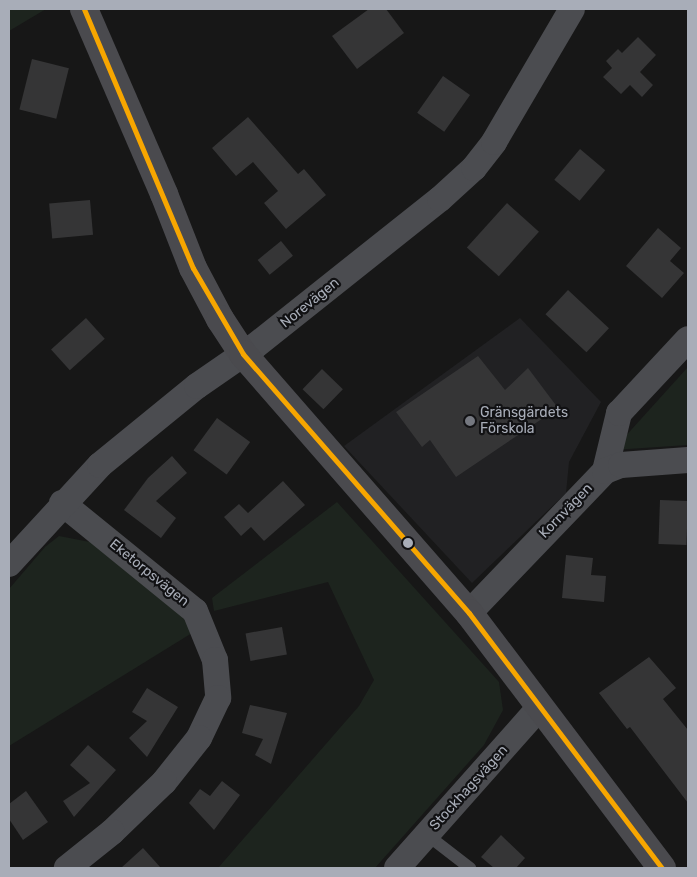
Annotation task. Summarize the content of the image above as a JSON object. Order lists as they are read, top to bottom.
{
  "streets": {
    "street": [
      "Norevägen",
      "Kornvägen",
      "Eketorpsvägen",
      "Stockhagsvägen"
    ]
  },
  "crossings": [
    ["Norevägen", "Eketorpsvägen"]
  ],
  "places": ["Gränsgärdets Förskola"]
}
